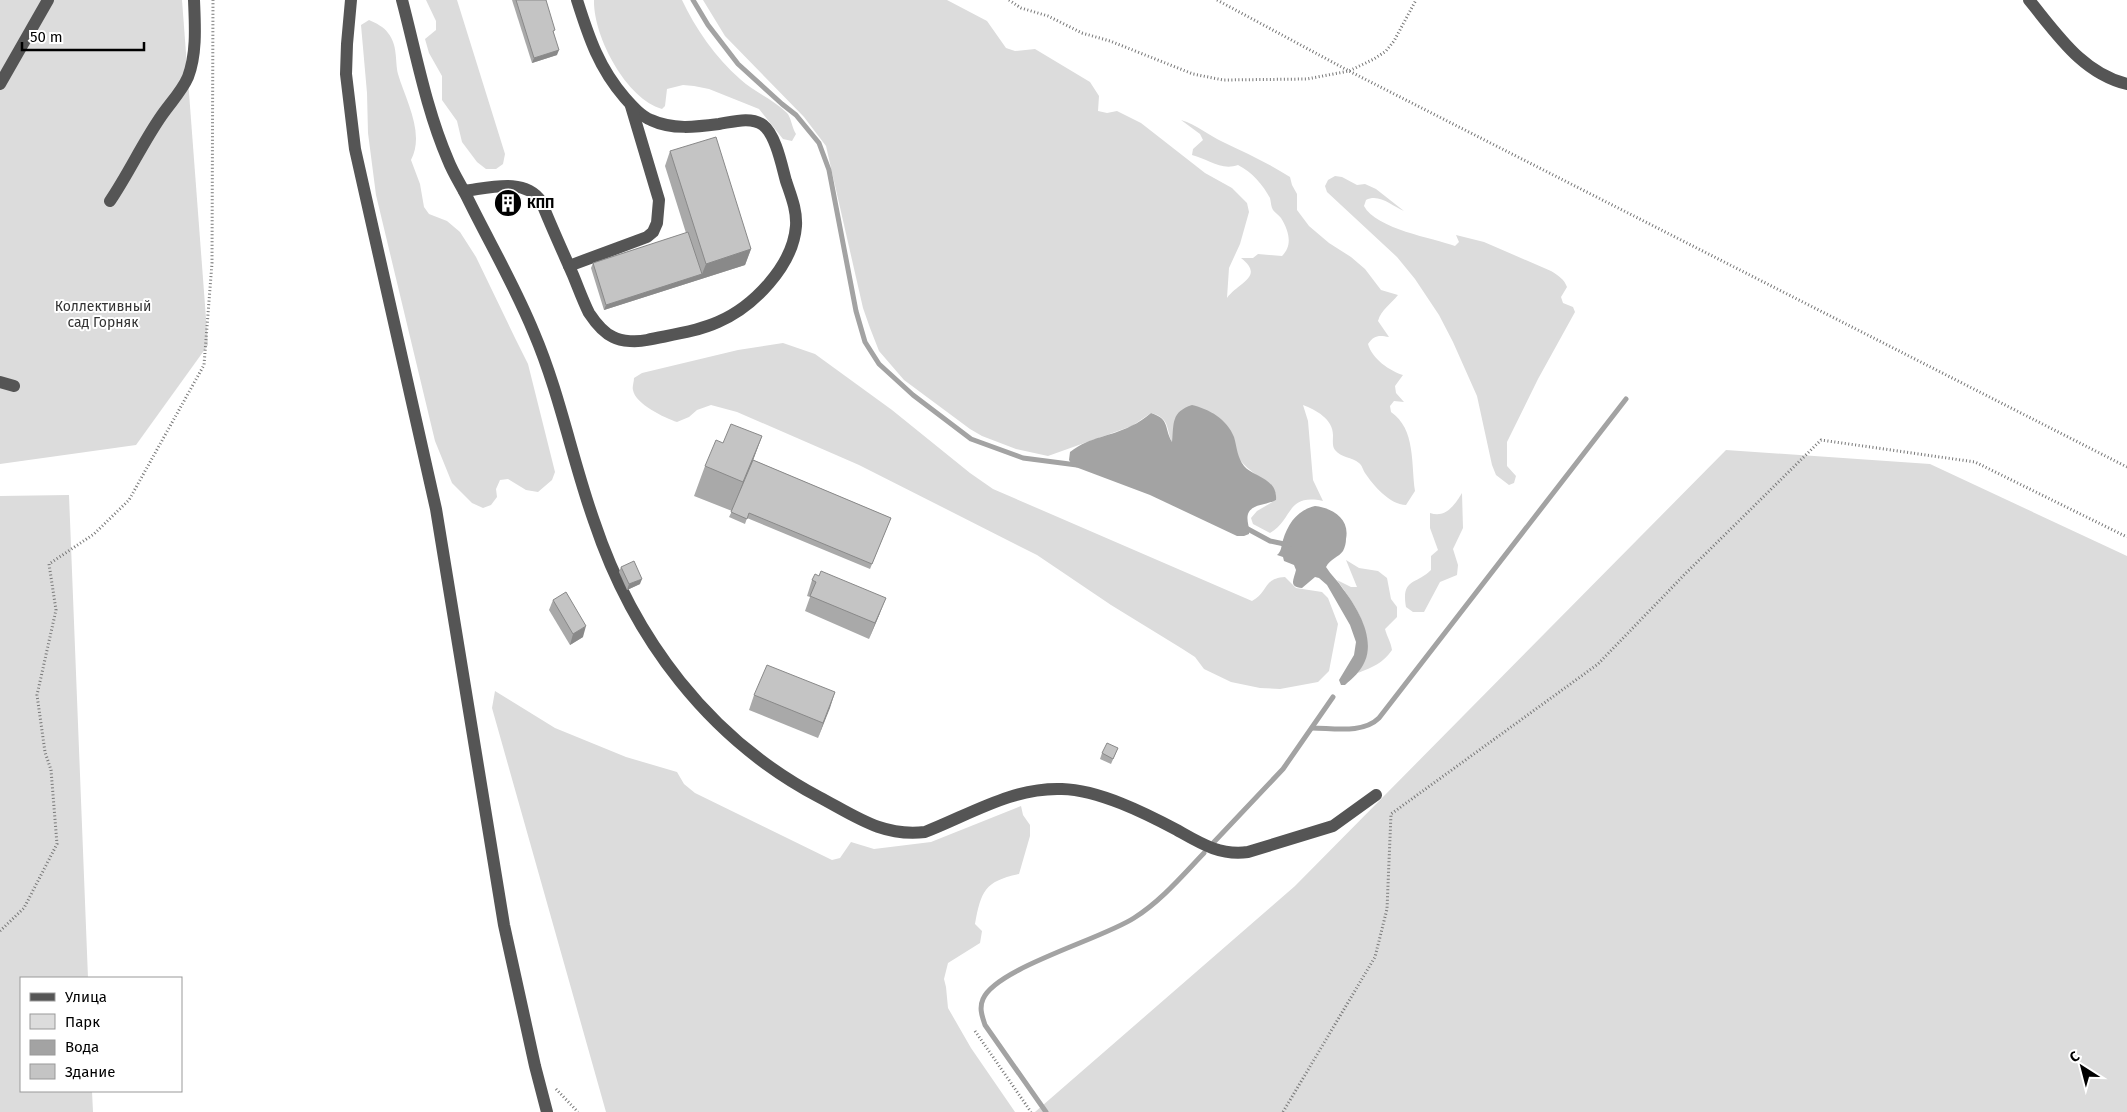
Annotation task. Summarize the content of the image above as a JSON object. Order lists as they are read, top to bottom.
{
  "parks": ["Коллективный сад Горняк"],
  "places": {
    "building": ["КПП"]
  },
  "legend": [
    "Улица",
    "Парк",
    "Вода",
    "Здание"
  ],
  "scale_bar": "50 m",
  "north": "top left"
}
